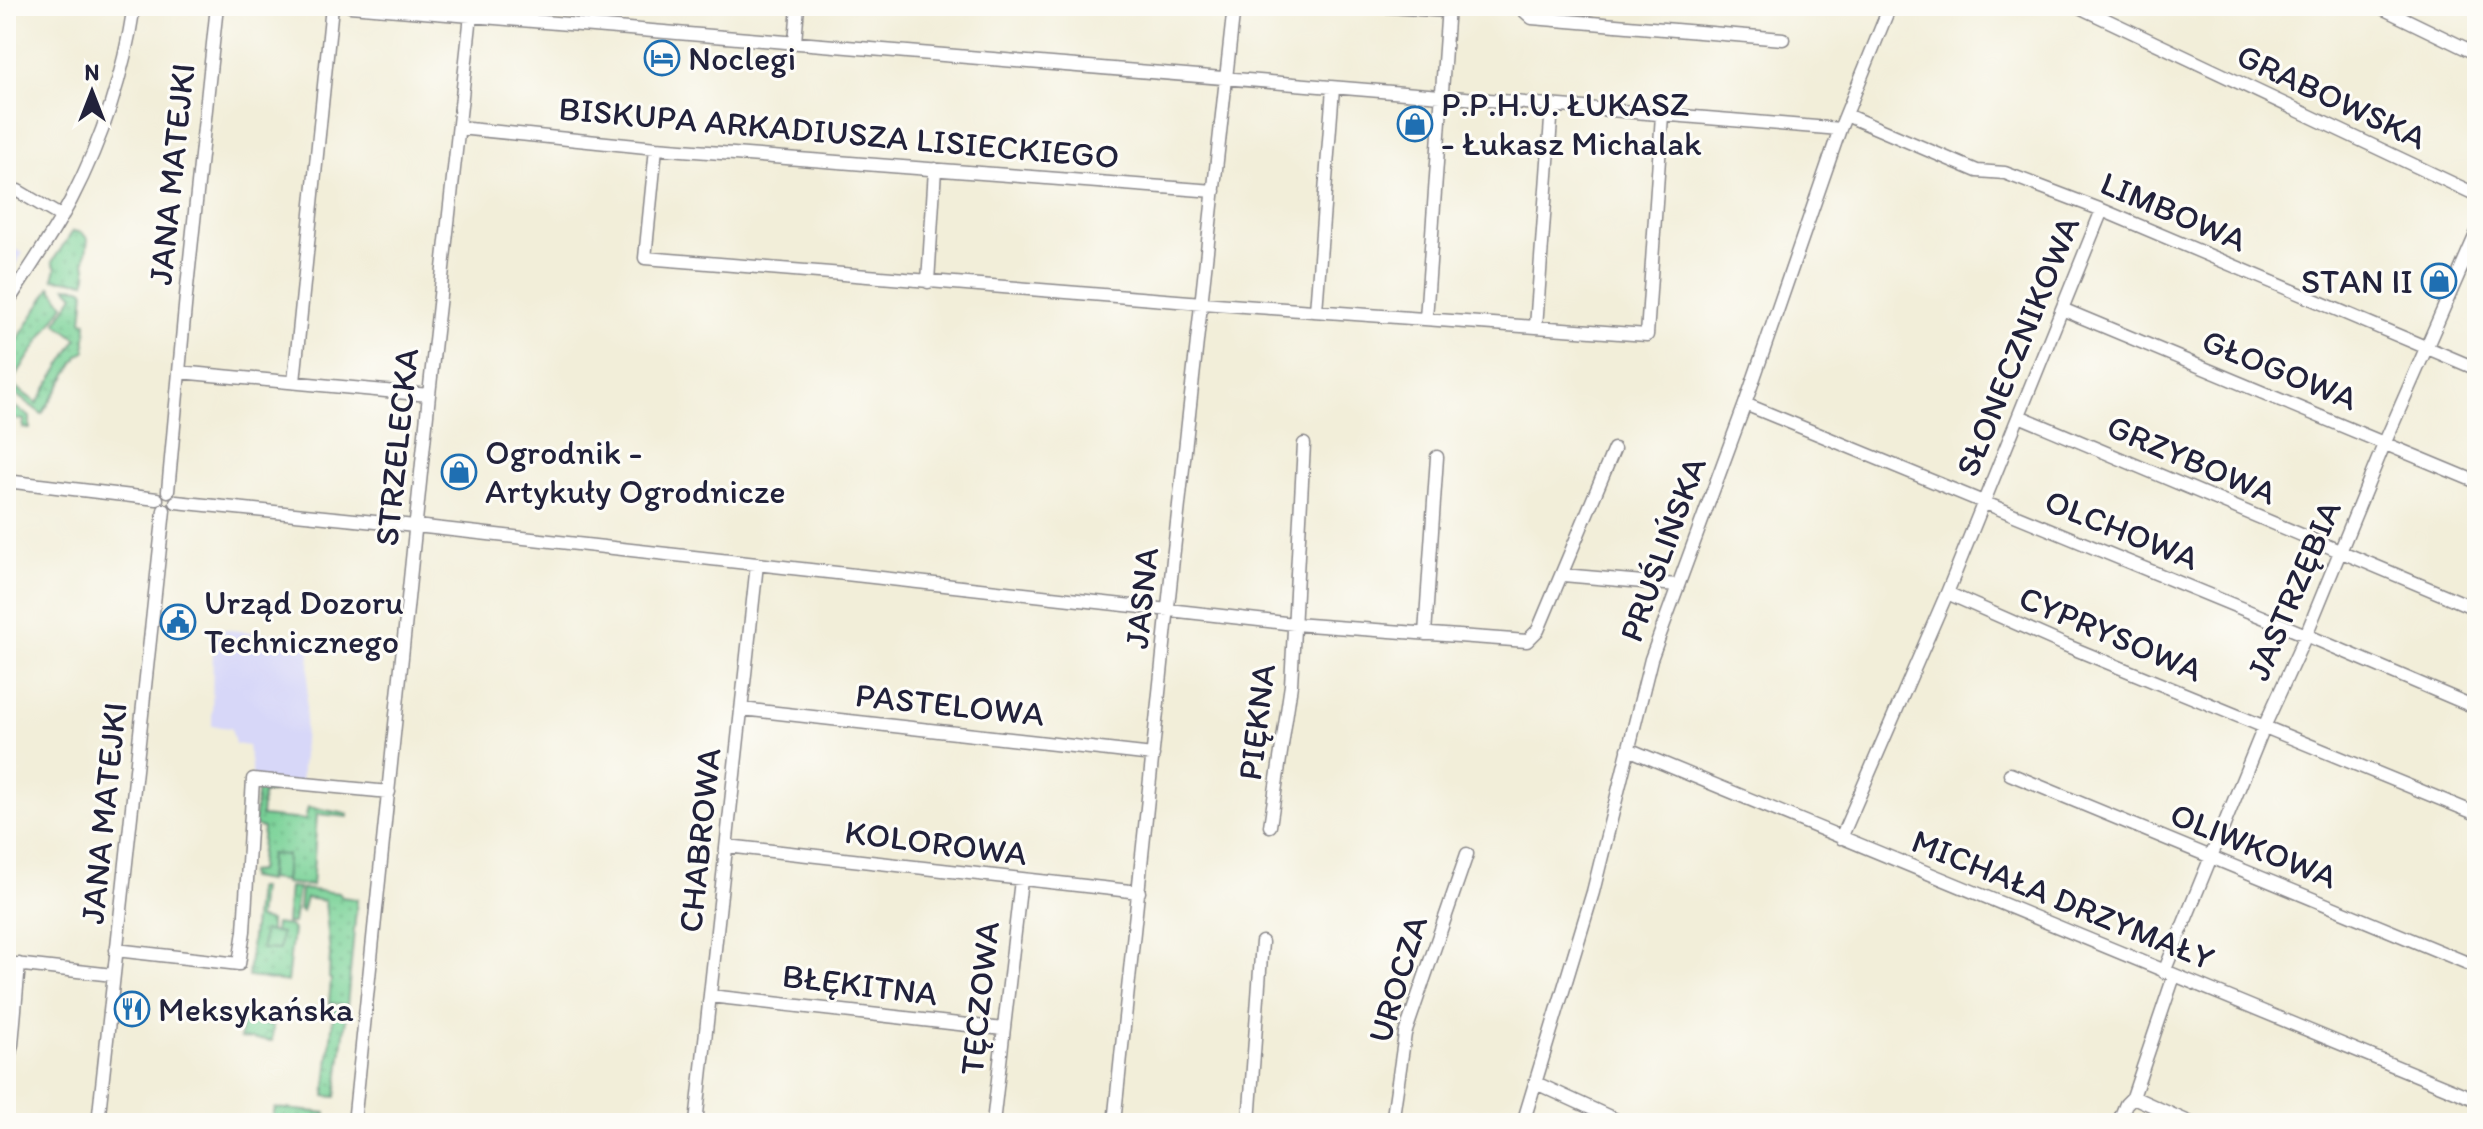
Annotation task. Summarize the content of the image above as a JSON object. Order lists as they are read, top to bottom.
{
  "streets": {
    "street": [
      "GRABOWSKA",
      "BISKUPA ARKADIUSZA LISIECKIEGO",
      "JANA MATEJKI",
      "LIMBOWA",
      "SŁONECZNIKOWA",
      "GŁOGOWA",
      "STRZELECKA",
      "GRZYBOWA",
      "OLCHOWA",
      "PRUŚLIŃSKA",
      "JASTRZĘBIA",
      "JASNA",
      "CYPRYSOWA",
      "PASTELOWA",
      "PIĘKNA",
      "CHABROWA",
      "KOLOROWA",
      "OLIWKOWA",
      "MICHAŁA DRZYMAŁY",
      "UROCZA",
      "BŁĘKITNA",
      "TĘCZOWA"
    ]
  },
  "crossings": [
    ["BISKUPA ARKADIUSZA LISIECKIEGO", "STRZELECKA"],
    ["BISKUPA ARKADIUSZA LISIECKIEGO", "JASNA"],
    ["LIMBOWA", "SŁONECZNIKOWA"],
    ["LIMBOWA", "PRUŚLIŃSKA"],
    ["LIMBOWA", "JASTRZĘBIA"],
    ["SŁONECZNIKOWA", "GŁOGOWA"],
    ["SŁONECZNIKOWA", "GRZYBOWA"],
    ["SŁONECZNIKOWA", "OLCHOWA"],
    ["GŁOGOWA", "JASTRZĘBIA"],
    ["GRZYBOWA", "JASTRZĘBIA"],
    ["OLCHOWA", "PRUŚLIŃSKA"],
    ["OLCHOWA", "JASTRZĘBIA"],
    ["PRUŚLIŃSKA", "MICHAŁA DRZYMAŁY"],
    ["JASTRZĘBIA", "CYPRYSOWA"],
    ["JASTRZĘBIA", "OLIWKOWA"],
    ["JASTRZĘBIA", "MICHAŁA DRZYMAŁY"],
    ["JASNA", "PASTELOWA"],
    ["JASNA", "KOLOROWA"],
    ["PASTELOWA", "CHABROWA"],
    ["CHABROWA", "KOLOROWA"],
    ["CHABROWA", "BŁĘKITNA"],
    ["KOLOROWA", "TĘCZOWA"],
    ["BŁĘKITNA", "TĘCZOWA"]
  ],
  "places": {
    "hotel": ["Noclegi"],
    "shop": ["P.P.H.U. ŁUKASZ - Łukasz Michalak", "STAN II", "Ogrodnik - Artykuły Ogrodnicze"],
    "public building": ["Urząd Dozoru Technicznego"],
    "restaurant": ["Meksykańska"]
  },
  "north": "top"
}
